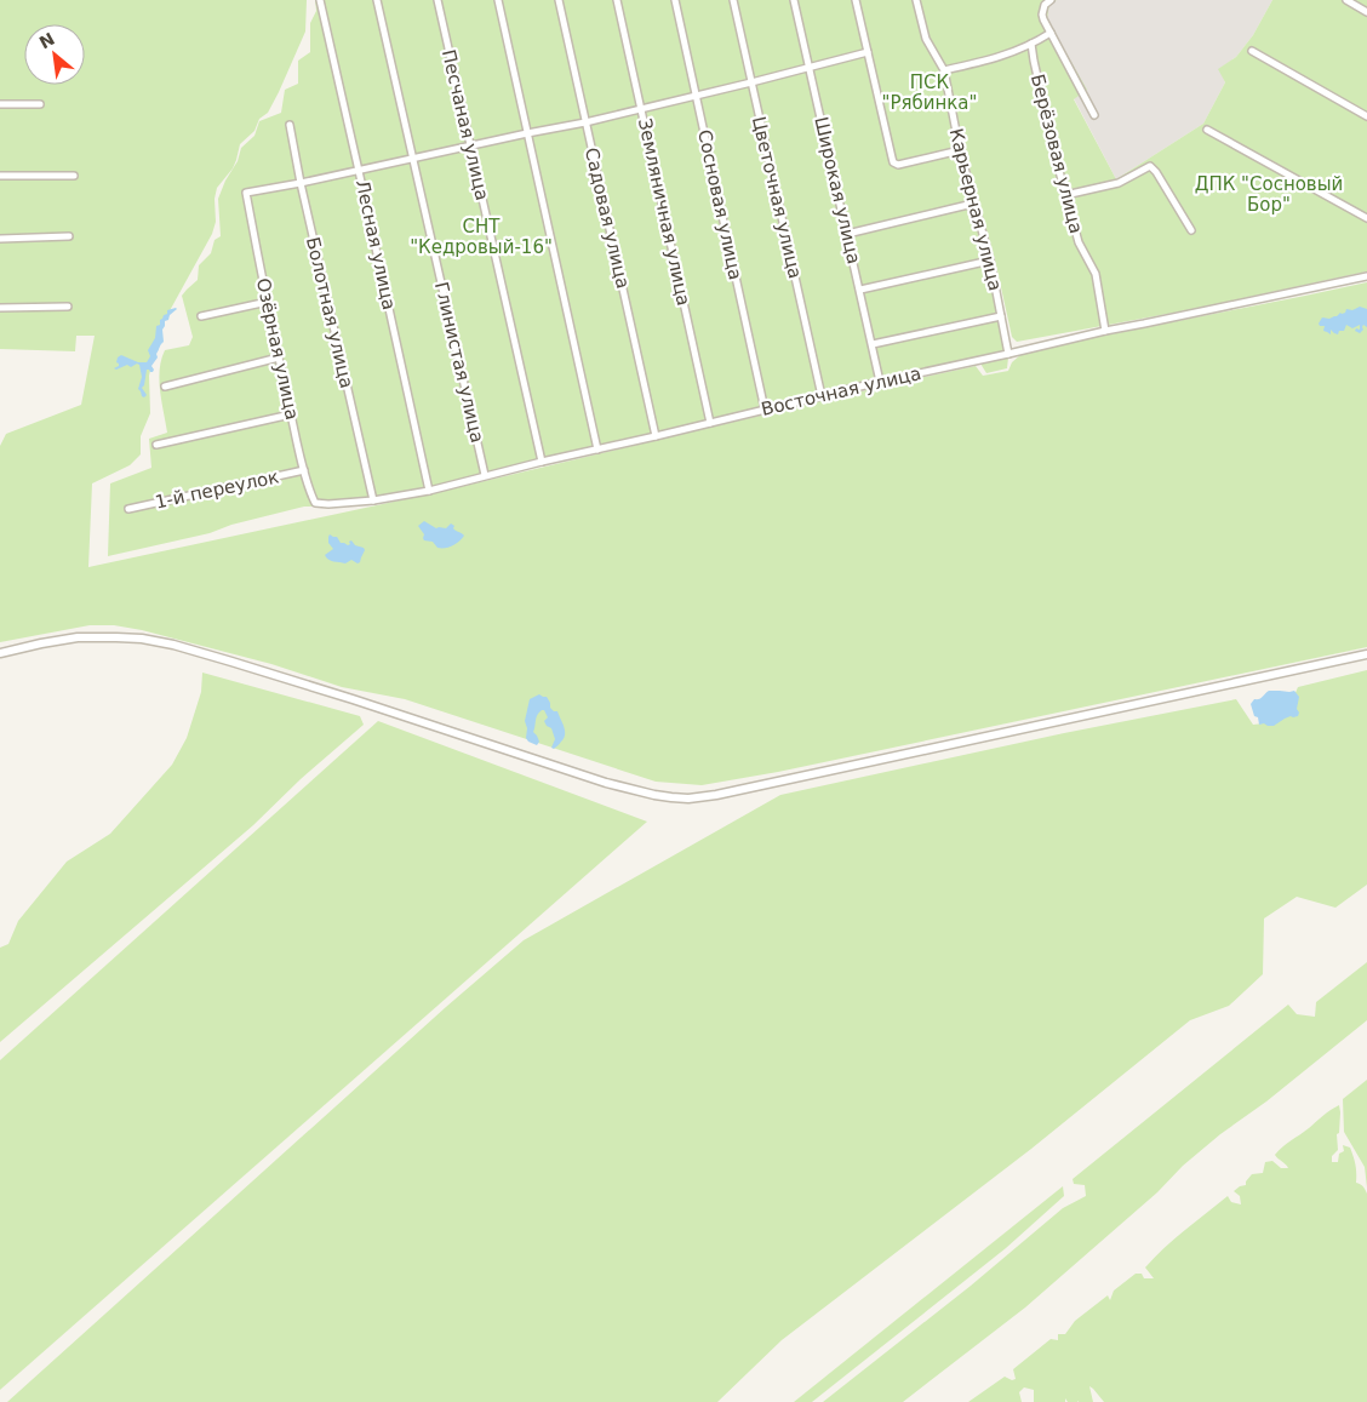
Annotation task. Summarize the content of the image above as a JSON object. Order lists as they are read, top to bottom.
{
  "streets": {
    "street": [
      "Песчаная улица",
      "Берёзовая улица",
      "Широкая улица",
      "Цветочная улица",
      "Сосновая улица",
      "Карьерная улица",
      "Земляничная улица",
      "Садовая улица",
      "Лесная улица",
      "Болотная улица",
      "Озёрная улица",
      "Глинистая улица",
      "Восточная улица",
      "1-й переулок"
    ]
  },
  "crossings": [
    ["Песчаная улица", "Восточная улица"],
    ["Берёзовая улица", "Восточная улица"],
    ["Широкая улица", "Восточная улица"],
    ["Цветочная улица", "Восточная улица"],
    ["Сосновая улица", "Восточная улица"],
    ["Карьерная улица", "Восточная улица"],
    ["Земляничная улица", "Восточная улица"],
    ["Садовая улица", "Восточная улица"],
    ["Лесная улица", "Восточная улица"],
    ["Болотная улица", "Озёрная улица"],
    ["Болотная улица", "Восточная улица"],
    ["Озёрная улица", "Восточная улица"],
    ["Озёрная улица", "1-й переулок"],
    ["Глинистая улица", "Восточная улица"]
  ],
  "parks": ["ПСК \"Рябинка\"", "ДПК \"Сосновый Бор\"", "СНТ \"Кедровый-16\""],
  "north": "top left"
}
